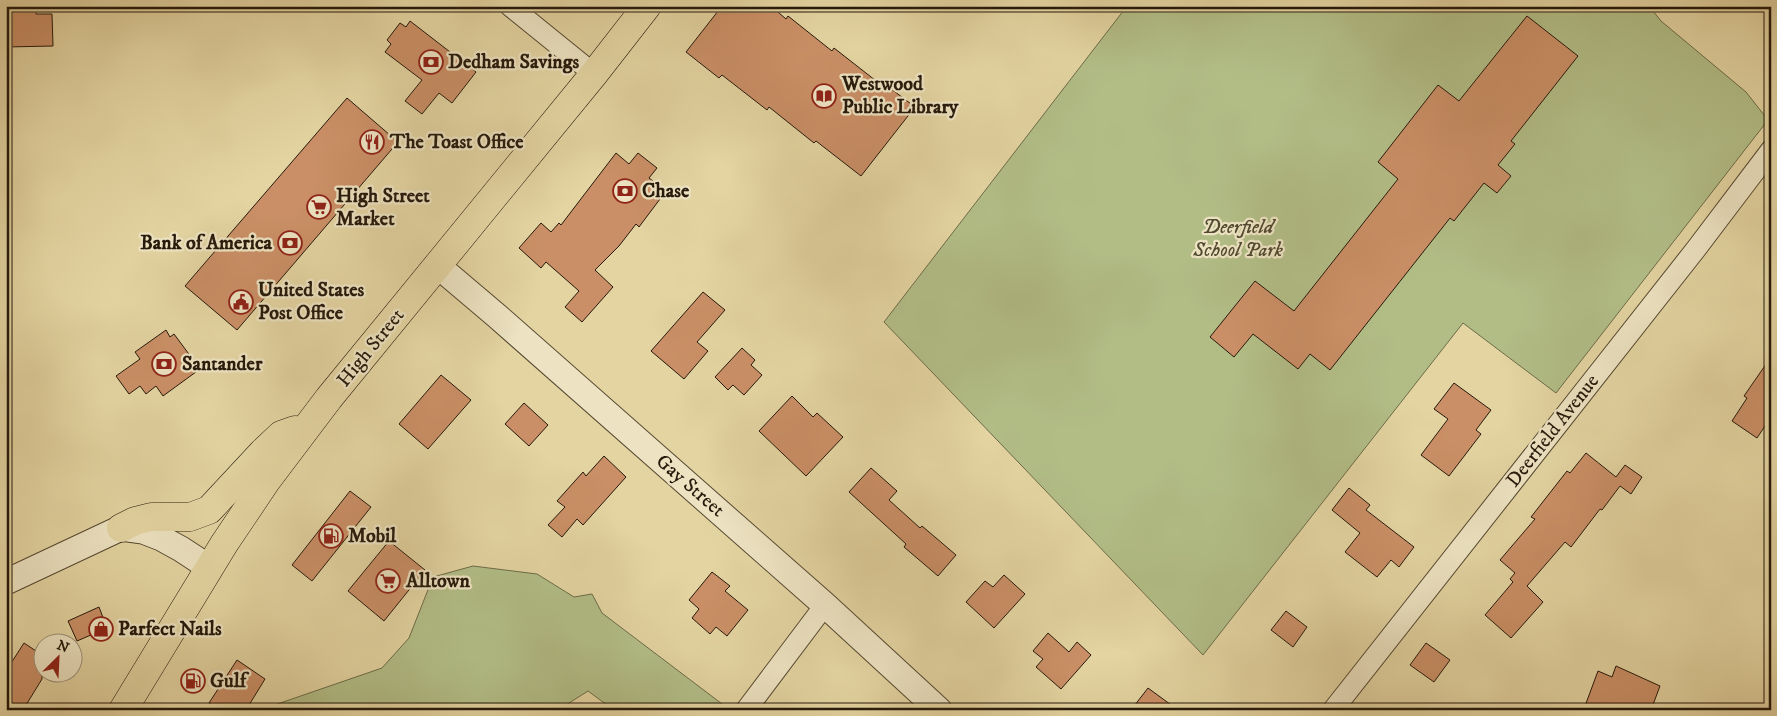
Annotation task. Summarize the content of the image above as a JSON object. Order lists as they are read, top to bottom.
{
  "streets": {
    "main road": ["High Street"],
    "street": ["Deerfield Avenue", "Gay Street"]
  },
  "crossings": [
    ["High Street", "Gay Street"]
  ],
  "parks": ["Deerfield School Park"],
  "places": {
    "bank": [
      "Dedham Savings",
      "Chase",
      "Bank of America",
      "Santander"
    ],
    "library": ["Westwood Public Library"],
    "restaurant": ["The Toast Office"],
    "supermarket": ["High Street Market", "Alltown"],
    "public building": ["United States Post Office"],
    "fuel station": ["Mobil", "Gulf"],
    "shop": ["Parfect Nails"]
  },
  "north": "top right"
}
